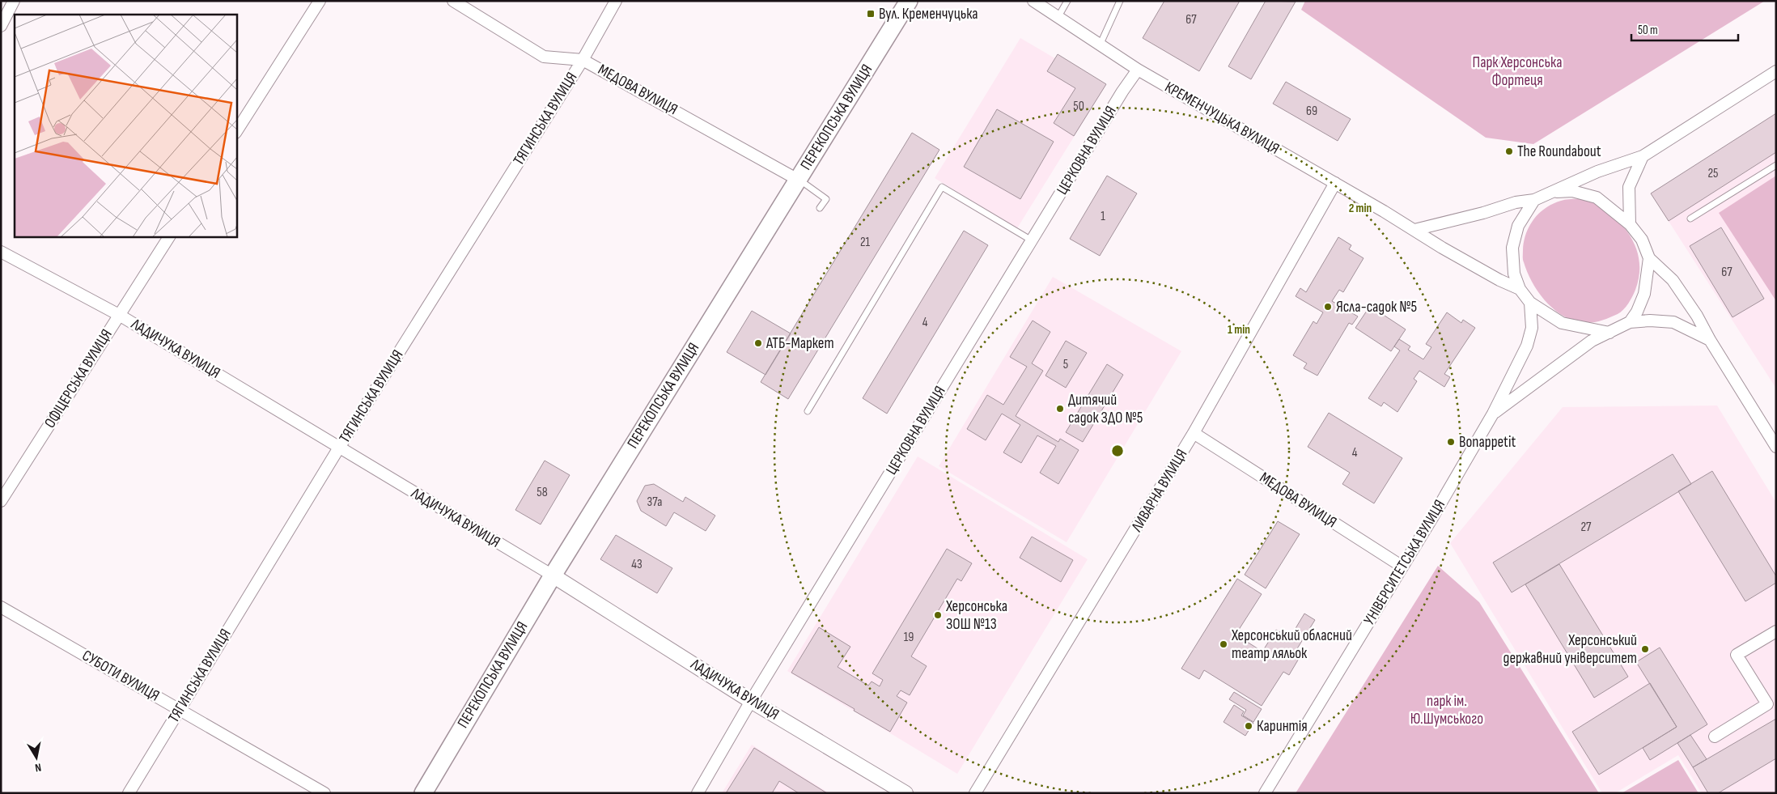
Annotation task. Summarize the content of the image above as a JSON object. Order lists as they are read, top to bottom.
{
  "streets": {
    "main road": ["ПЕРЕКОПСЬКА ВУЛИЦЯ"],
    "street": [
      "МЕДОВА ВУЛИЦЯ",
      "КРЕМЕНЧУЦЬКА ВУЛИЦЯ",
      "ТЯГИНСЬКА ВУЛИЦЯ",
      "ЦЕРКОВНА ВУЛИЦЯ",
      "ЛАДИЧУКА ВУЛИЦЯ",
      "ОФІЦЕРСЬКА ВУЛИЦЯ",
      "ЛИВАРНА ВУЛИЦЯ",
      "УНІВЕРСИТЕТСЬКА ВУЛИЦЯ",
      "СУБОТИ ВУЛИЦЯ"
    ]
  },
  "crossings": [
    ["МЕДОВА ВУЛИЦЯ", "ПЕРЕКОПСЬКА ВУЛИЦЯ"],
    ["МЕДОВА ВУЛИЦЯ", "ТЯГИНСЬКА ВУЛИЦЯ"],
    ["МЕДОВА ВУЛИЦЯ", "ЛИВАРНА ВУЛИЦЯ"],
    ["МЕДОВА ВУЛИЦЯ", "УНІВЕРСИТЕТСЬКА ВУЛИЦЯ"],
    ["ПЕРЕКОПСЬКА ВУЛИЦЯ", "ЛАДИЧУКА ВУЛИЦЯ"],
    ["КРЕМЕНЧУЦЬКА ВУЛИЦЯ", "ЦЕРКОВНА ВУЛИЦЯ"],
    ["КРЕМЕНЧУЦЬКА ВУЛИЦЯ", "ЛИВАРНА ВУЛИЦЯ"],
    ["КРЕМЕНЧУЦЬКА ВУЛИЦЯ", "УНІВЕРСИТЕТСЬКА ВУЛИЦЯ"],
    ["ТЯГИНСЬКА ВУЛИЦЯ", "ЛАДИЧУКА ВУЛИЦЯ"],
    ["ТЯГИНСЬКА ВУЛИЦЯ", "СУБОТИ ВУЛИЦЯ"],
    ["ЦЕРКОВНА ВУЛИЦЯ", "ЛАДИЧУКА ВУЛИЦЯ"],
    ["ЛАДИЧУКА ВУЛИЦЯ", "ОФІЦЕРСЬКА ВУЛИЦЯ"]
  ],
  "parks": ["Парк Херсонська Фортеця", "парк ім. Ю.Шумського"],
  "places": {
    "transit": ["Вул. Кременчуцька"],
    "other": [
      "The Roundabout",
      "Ясла-садок №5",
      "АТБ-Маркет",
      "Дитячий садок ЗДО №5",
      "Bonappetit",
      "Херсонська ЗОШ №13",
      "Херсонський обласний театр ляльок",
      "Херсонський державний університет",
      "Каринтія"
    ]
  },
  "house_numbers": [
    "67",
    "50",
    "69",
    "25",
    "1",
    "21",
    "67",
    "4",
    "5",
    "4",
    "58",
    "37а",
    "27",
    "43",
    "19"
  ],
  "scale_bar": "50 m",
  "north": "bottom",
  "rings": ["2 min", "1 min"]
}
